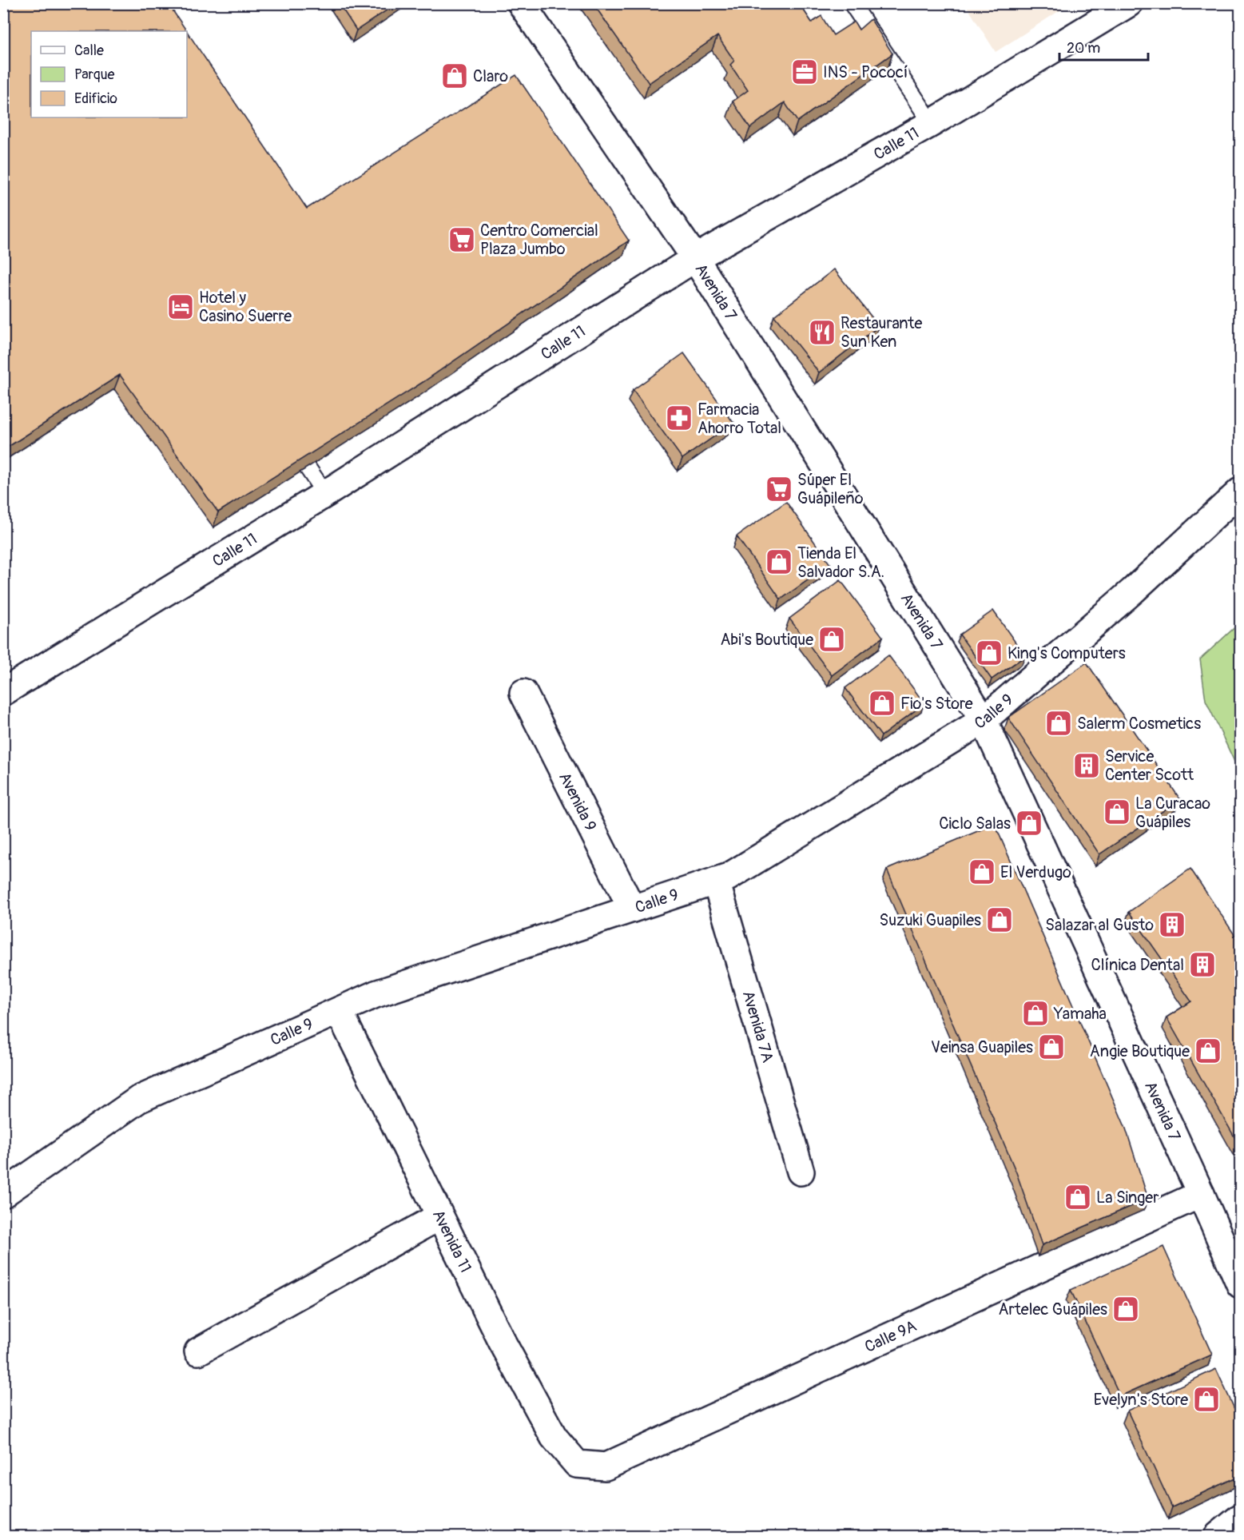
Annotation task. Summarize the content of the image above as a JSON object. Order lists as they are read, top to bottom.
{
  "streets": {
    "street": [
      "Calle 11",
      "Avenida 7",
      "Calle 9",
      "Avenida 9",
      "Avenida 7A",
      "Avenida 11",
      "Calle 9A"
    ]
  },
  "crossings": [
    ["Calle 11", "Avenida 7"],
    ["Avenida 7", "Calle 9"],
    ["Avenida 7", "Calle 9A"],
    ["Calle 9", "Avenida 9"],
    ["Calle 9", "Avenida 7A"],
    ["Calle 9", "Avenida 11"],
    ["Avenida 11", "Calle 9A"]
  ],
  "places": {
    "office": ["INS - Pococí"],
    "shop": [
      "Claro",
      "Tienda El Salvador S.A.",
      "Abi's Boutique",
      "King's Computers",
      "Fio's Store",
      "Salerm Cosmetics",
      "La Curacao Guápiles",
      "Ciclo Salas",
      "El Verdugo",
      "Suzuki Guapiles",
      "Yamaha",
      "Veinsa Guapiles",
      "Angie Boutique",
      "La Singer",
      "Artelec Guápiles",
      "Evelyn's Store"
    ],
    "supermarket": ["Centro Comercial Plaza Jumbo", "Súper El Guápileño"],
    "hotel": ["Hotel y Casino Suerre"],
    "restaurant": ["Restaurante Sun Ken"],
    "pharmacy": ["Farmacia Ahorro Total"],
    "building": ["Service Center Scott", "Salazar al Gusto", "Clínica Dental"]
  },
  "legend": ["Calle", "Parque", "Edificio"],
  "scale_bar": "20 m"
}
